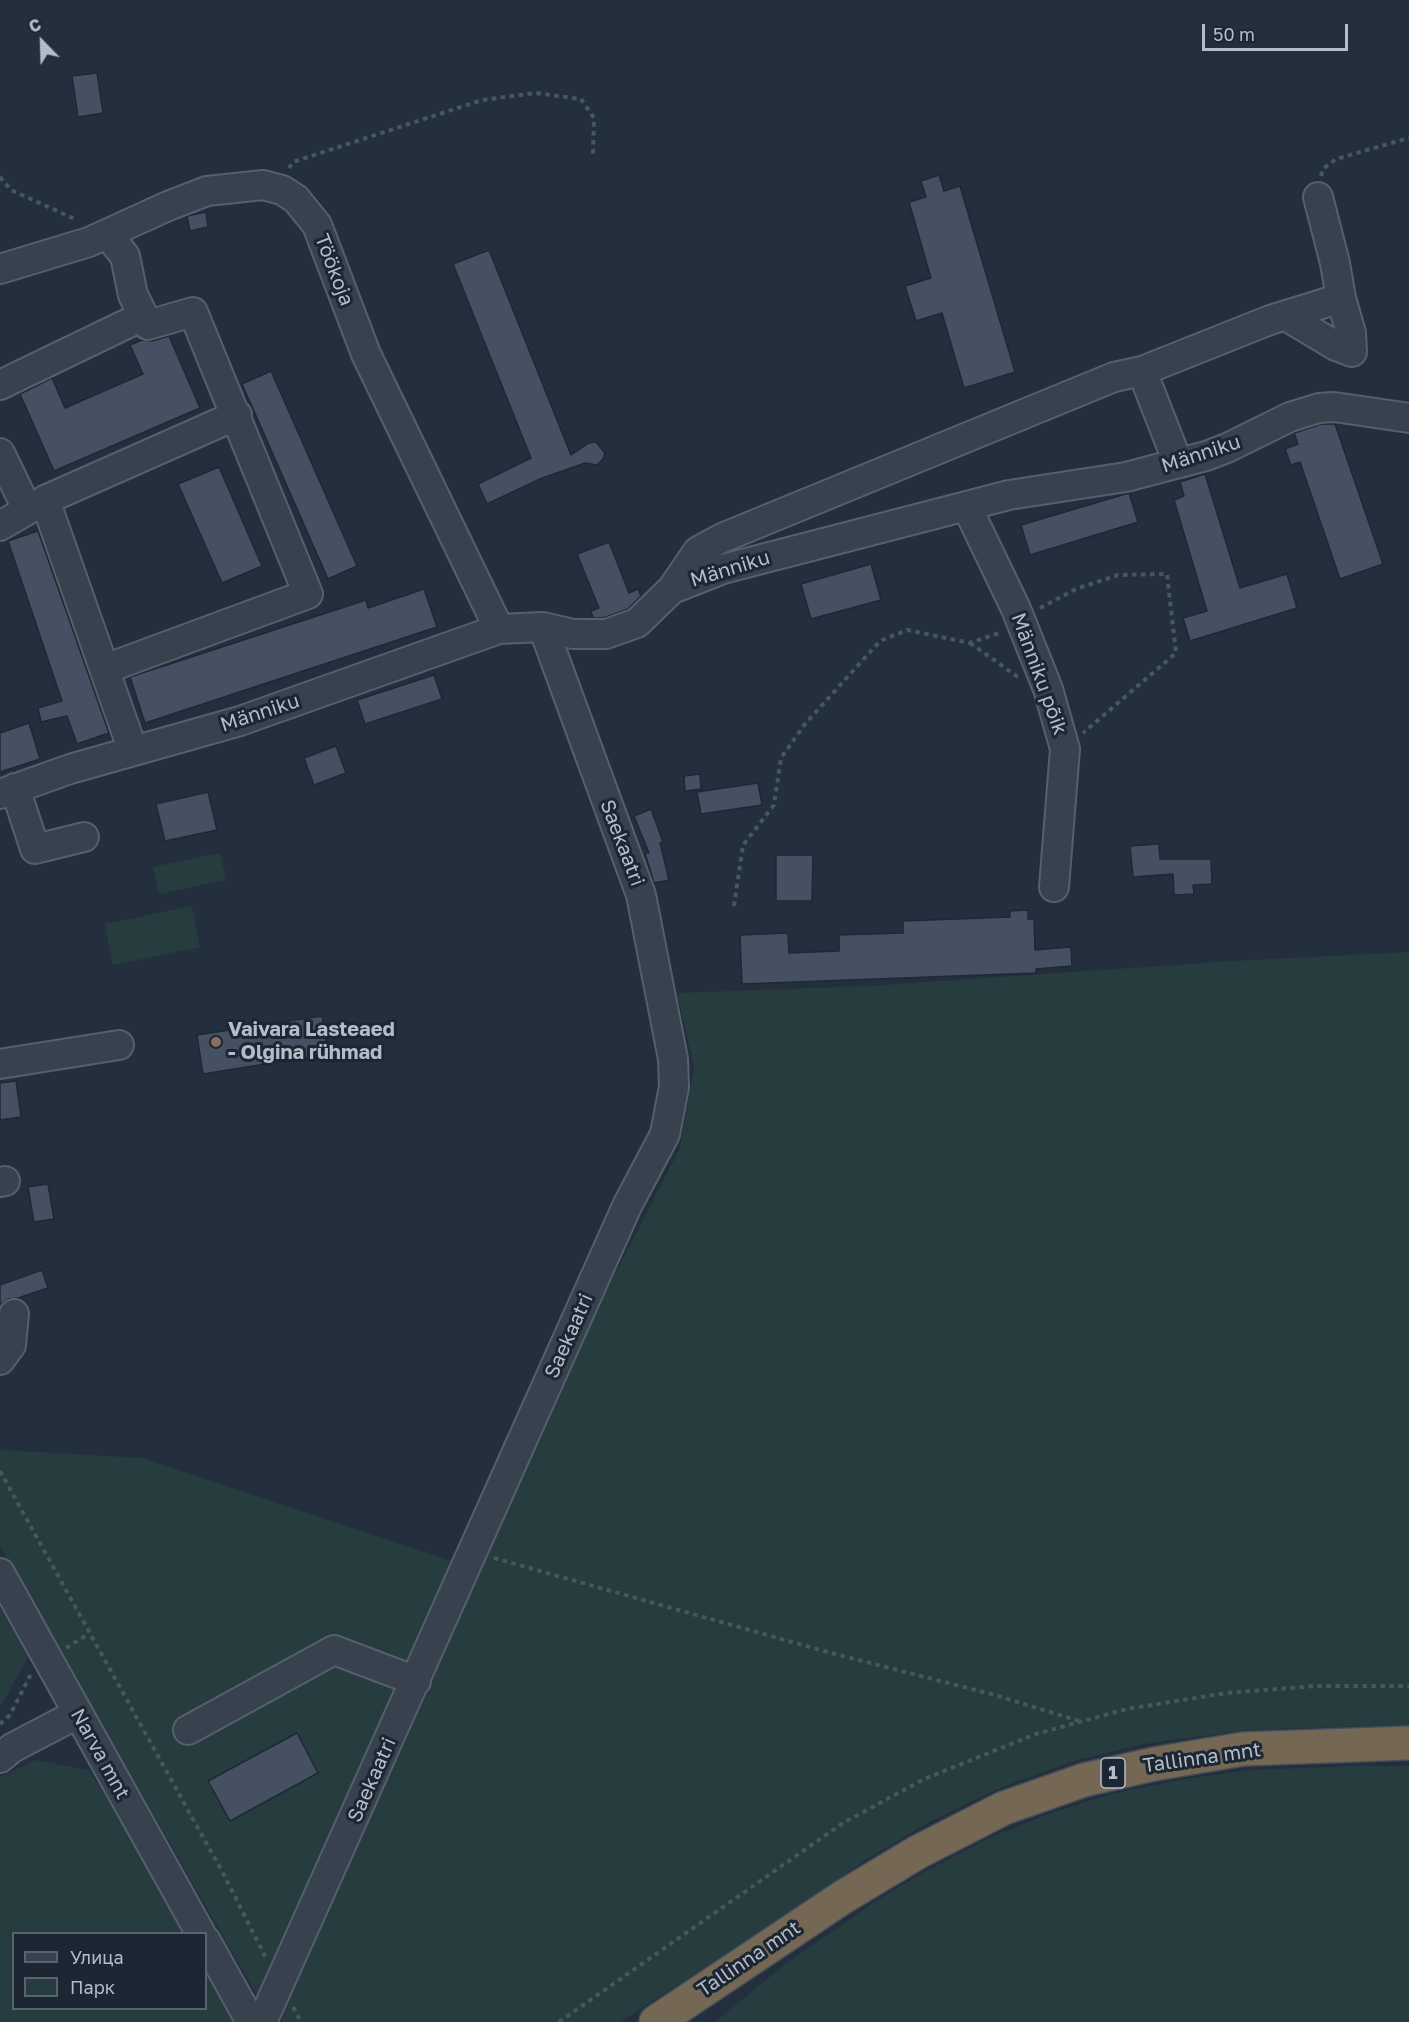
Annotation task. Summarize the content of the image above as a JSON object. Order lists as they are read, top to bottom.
{
  "streets": {
    "highway": ["Tallinna mnt", "1"],
    "street": [
      "Töökoja",
      "Männiku",
      "Männiku põik",
      "Saekaatri",
      "Narva mnt"
    ]
  },
  "crossings": [
    ["Töökoja", "Männiku"],
    ["Männiku", "Männiku põik"],
    ["Männiku", "Saekaatri"]
  ],
  "places": ["Vaivara Lasteaed - Olgina rühmad"],
  "legend": ["Улица", "Парк"],
  "scale_bar": "50 m",
  "north": "top left"
}
